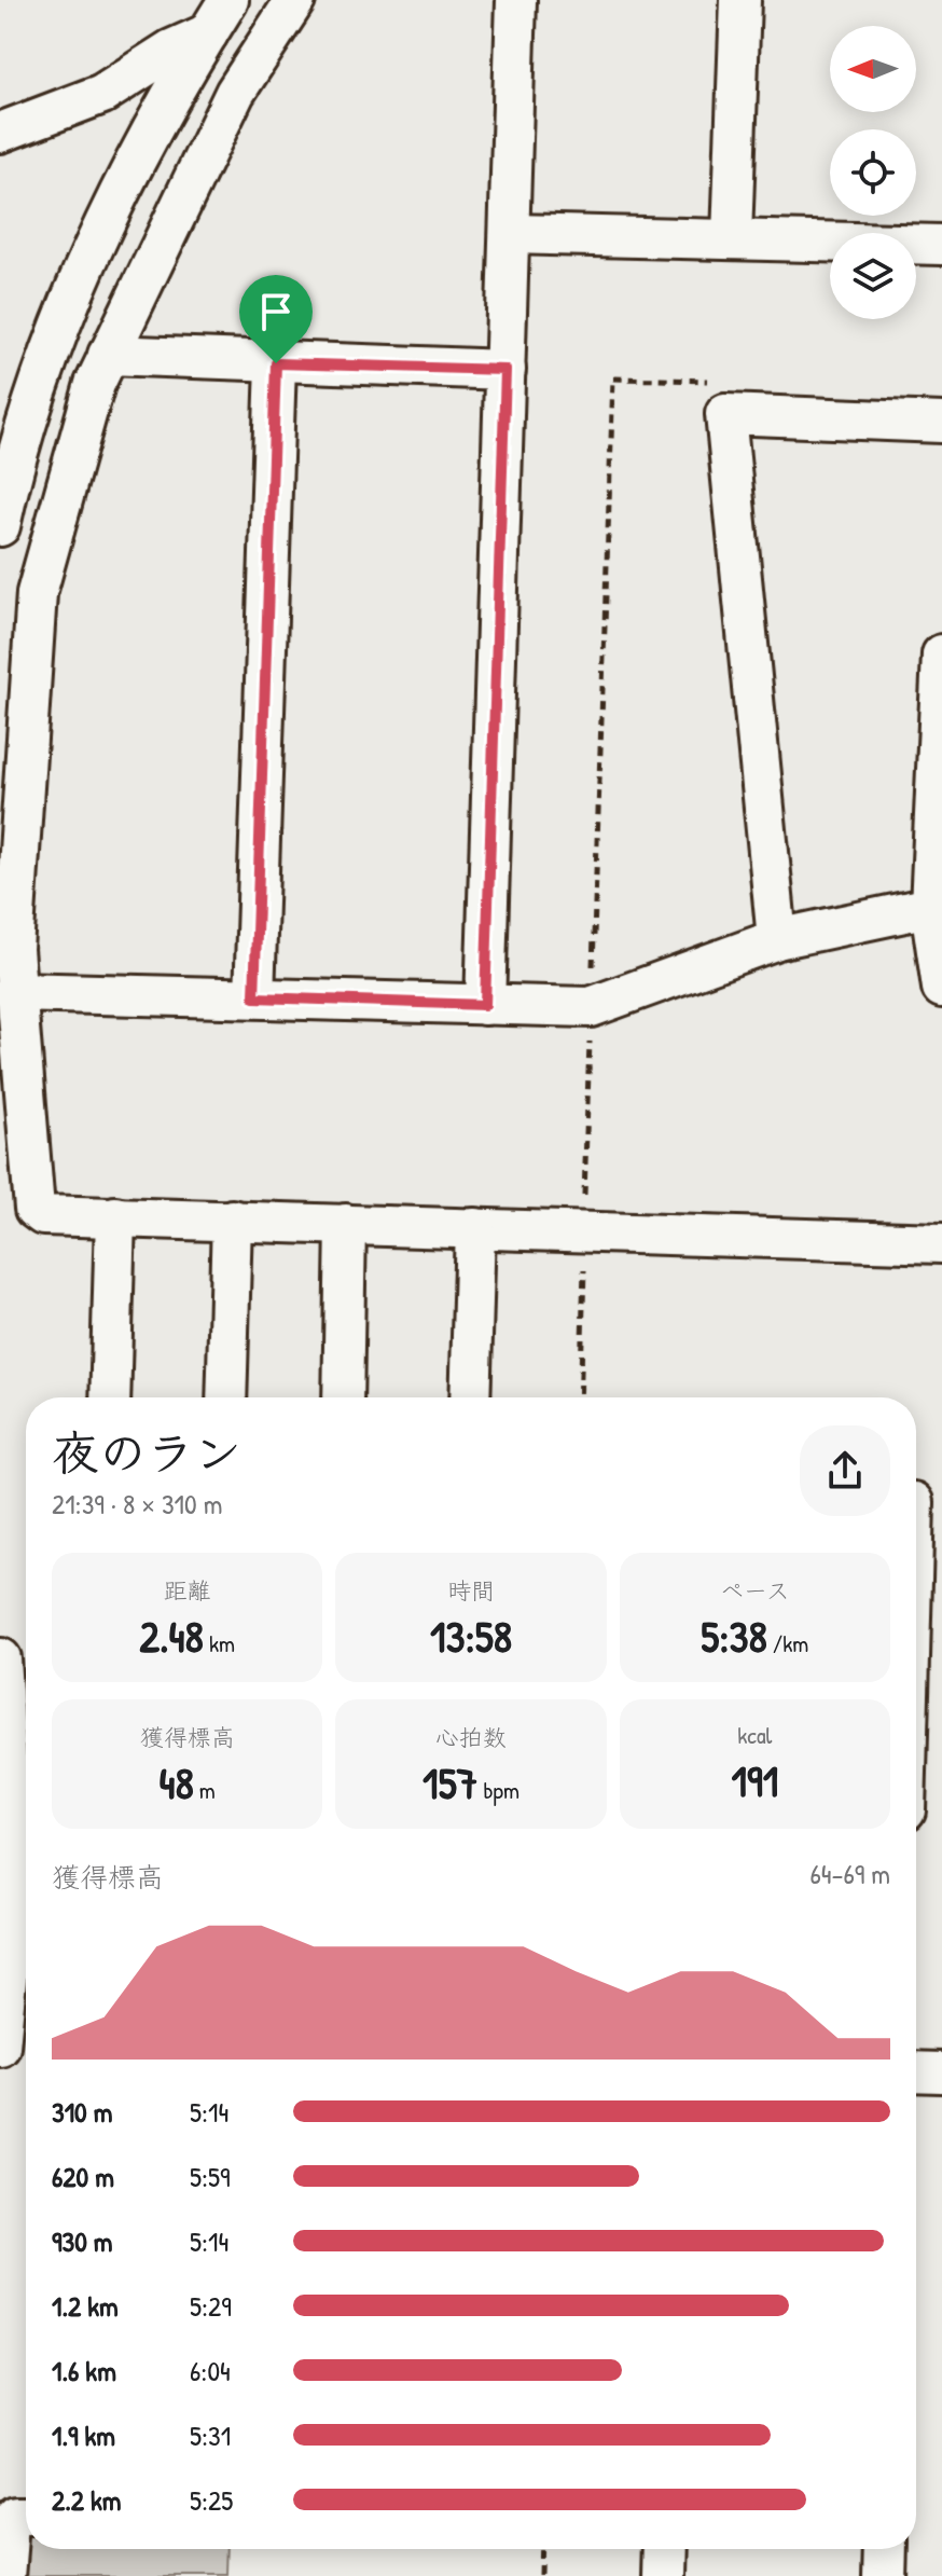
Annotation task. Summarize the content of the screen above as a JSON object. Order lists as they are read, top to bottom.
{
  "north": "left",
  "page": {
    "heading": ["夜のラン", "21:39 · 8 × 310 m"],
    "stats": [
      ["距離", "2.48 km"],
      ["時間", "13:58"],
      ["ペース", "5:38 /km"],
      ["獲得標高", "48 m"],
      ["心拍数", "157 bpm"],
      ["kcal", "191"]
    ],
    "chart": ["獲得標高", "64–69 m"],
    "list": [
      {
        "name": "310 m",
        "note": "5:14"
      },
      {
        "name": "620 m",
        "note": "5:59"
      },
      {
        "name": "930 m",
        "note": "5:14"
      },
      {
        "name": "1.2 km",
        "note": "5:29"
      },
      {
        "name": "1.6 km",
        "note": "6:04"
      },
      {
        "name": "1.9 km",
        "note": "5:31"
      },
      {
        "name": "2.2 km",
        "note": "5:25"
      }
    ]
  }
}
